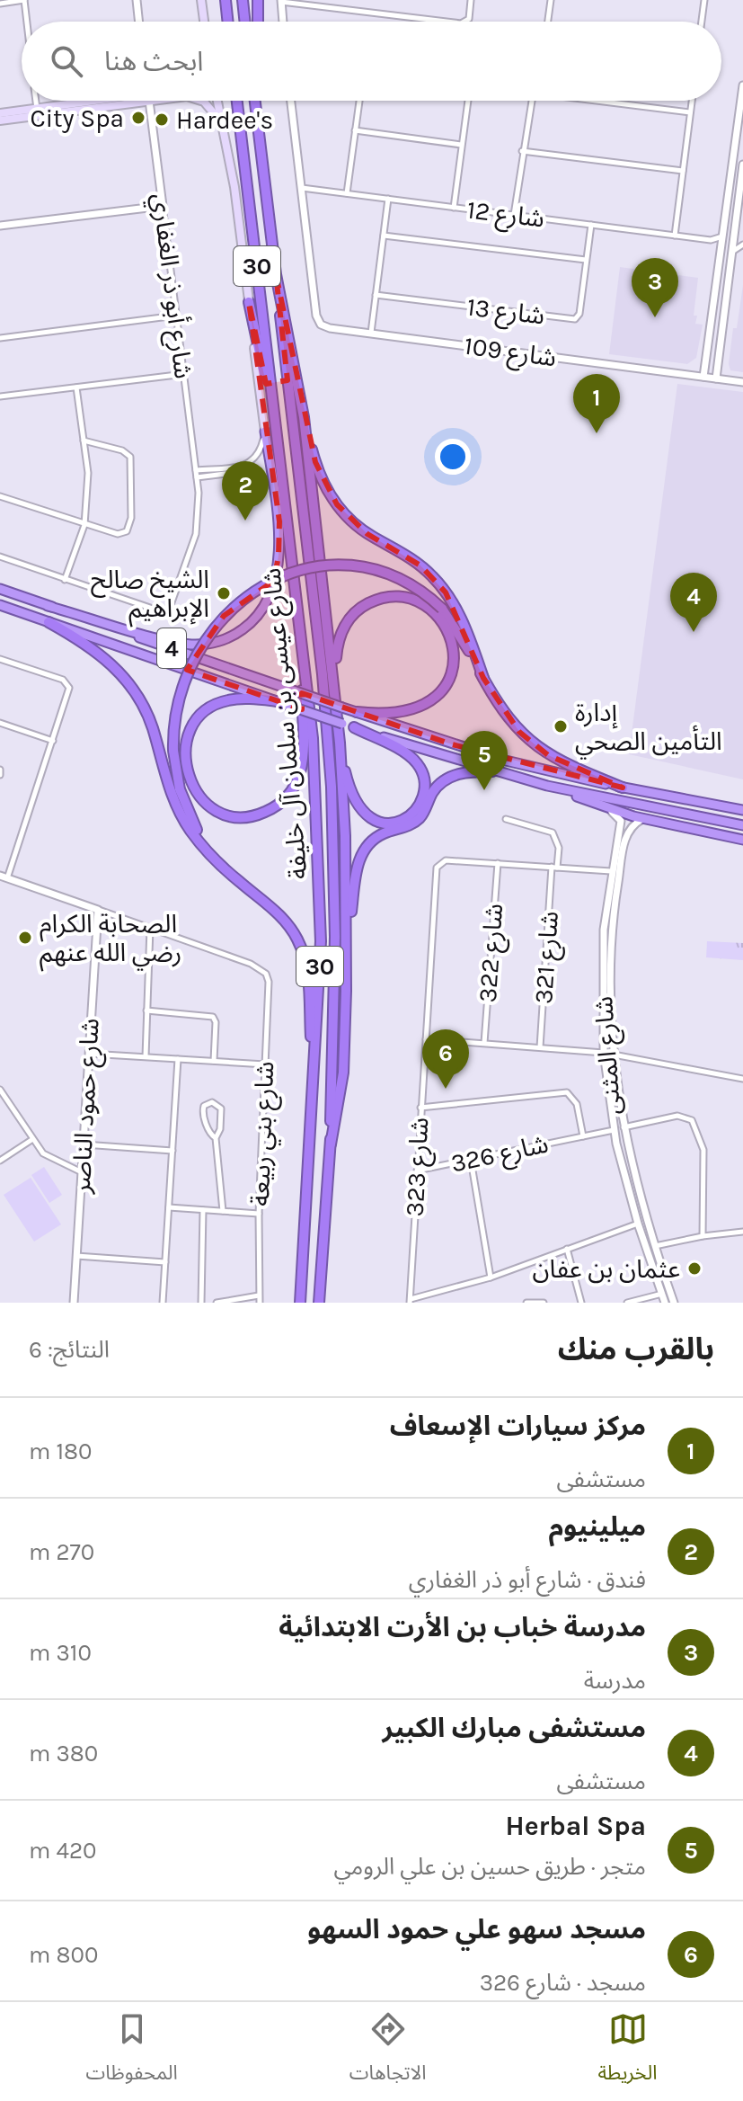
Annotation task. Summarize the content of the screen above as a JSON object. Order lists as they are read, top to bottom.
{
  "streets": {
    "highway": ["30", "4", "شارع عيسى بن سلمان آل خليفة"],
    "street": [
      "شارع 12",
      "شارع أبو ذر الغفاري",
      "شارع 13",
      "شارع 109",
      "شارع 322",
      "شارع 321",
      "شارع المثنى",
      "شارع حمود الناصر",
      "شارع بني ربيعة",
      "شارع 326",
      "شارع 323"
    ]
  },
  "crossings": [
    ["شارع 12", "شارع 13"],
    ["شارع 12", "شارع 109"],
    ["30", "شارع عيسى بن سلمان آل خليفة"],
    ["شارع 322", "شارع 323"],
    ["شارع المثنى", "شارع 326"],
    ["شارع 326", "شارع 323"]
  ],
  "places": [
    "City Spa",
    "Hardee's",
    "الشيخ صالح الإبراهيم",
    "إدارة التأمين الصحي",
    "الصحابة الكرام رضي الله عنهم",
    "عثمان بن عفان"
  ],
  "page": {
    "search": "ابحث هنا",
    "pins": [
      "3",
      "1",
      "2",
      "4",
      "5",
      "6"
    ],
    "heading": ["بالقرب منك", "النتائج: 6"],
    "list": [
      {
        "mark": "1",
        "name": "مركز سيارات الإسعاف",
        "note": "مستشفى",
        "value": "180 m"
      },
      {
        "mark": "2",
        "name": "ميلينيوم",
        "note": "فندق · شارع أبو ذر الغفاري",
        "value": "270 m"
      },
      {
        "mark": "3",
        "name": "مدرسة خباب بن الأرت الابتدائية",
        "note": "مدرسة",
        "value": "310 m"
      },
      {
        "mark": "4",
        "name": "مستشفى مبارك الكبير",
        "note": "مستشفى",
        "value": "380 m"
      },
      {
        "mark": "5",
        "name": "Herbal Spa",
        "note": "متجر · طريق حسين بن علي الرومي",
        "value": "420 m"
      },
      {
        "mark": "6",
        "name": "مسجد سهو علي حمود السهو",
        "note": "مسجد · شارع 326",
        "value": "800 m"
      }
    ],
    "nav": ["الخريطة", "الاتجاهات", "المحفوظات"]
  }
}
